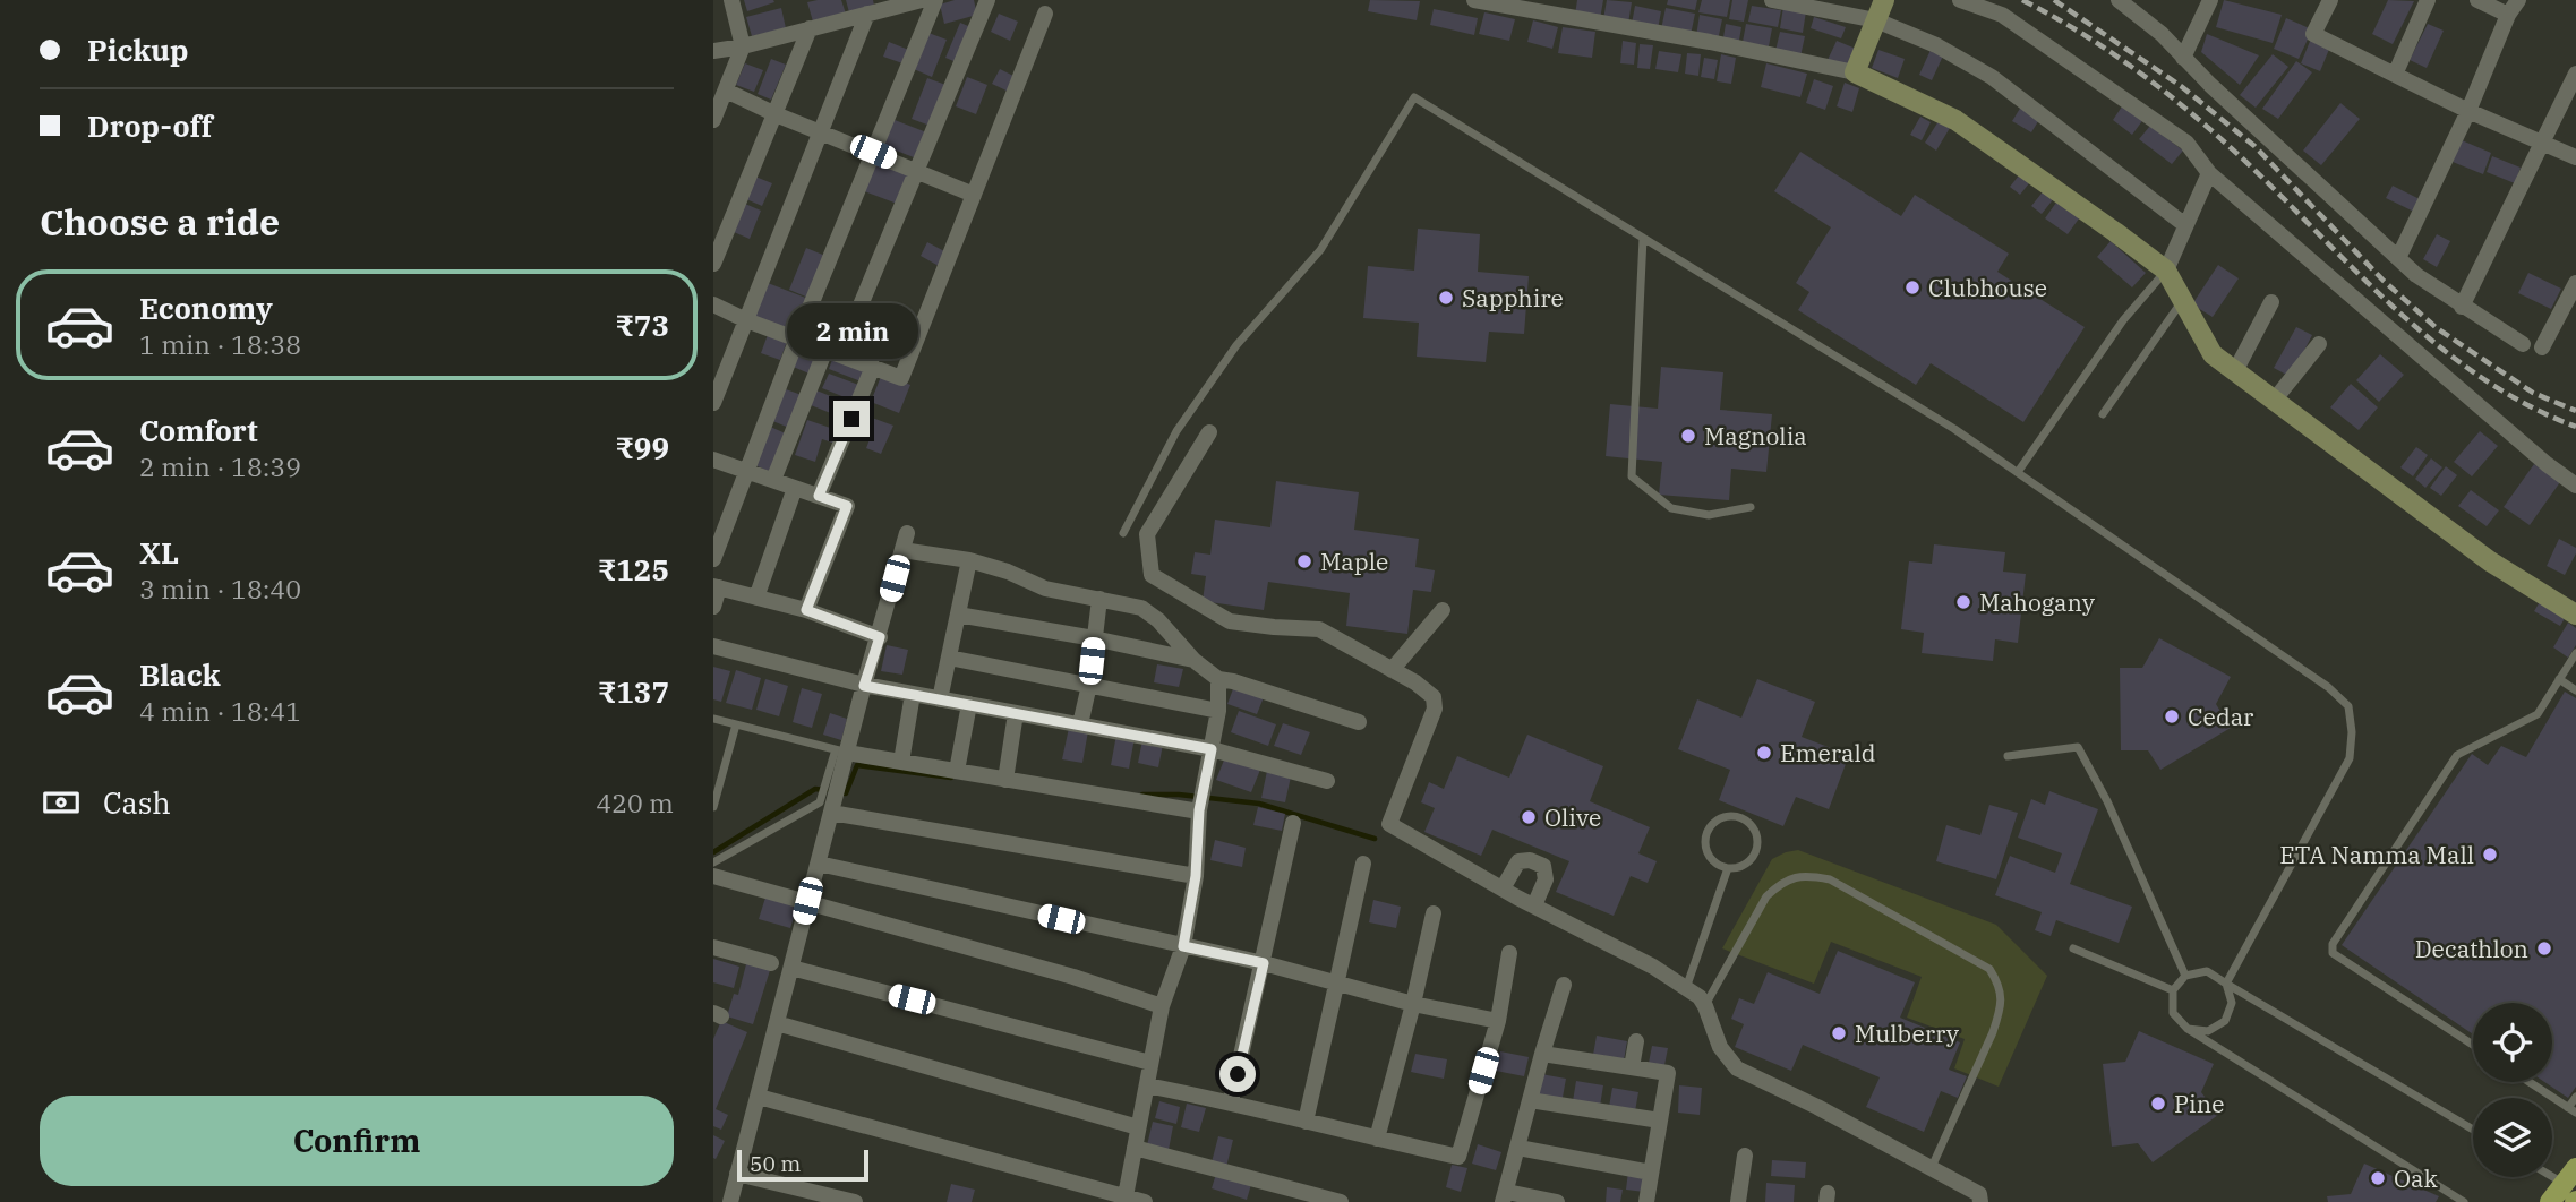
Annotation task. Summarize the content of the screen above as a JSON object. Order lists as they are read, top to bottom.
{
  "places": [
    "Clubhouse",
    "Sapphire",
    "Magnolia",
    "Maple",
    "Mahogany",
    "Cedar",
    "Emerald",
    "Olive",
    "ETA Namma Mall",
    "Decathlon",
    "Mulberry",
    "Pine",
    "Oak"
  ],
  "scale_bar": "50 m",
  "page": {
    "banner": ["Pickup", "Drop-off"],
    "heading": "Choose a ride",
    "list": [
      {
        "name": "Economy",
        "note": "1 min · 18:38",
        "value": "₹73"
      },
      {
        "name": "Comfort",
        "note": "2 min · 18:39",
        "value": "₹99"
      },
      {
        "name": "XL",
        "note": "3 min · 18:40",
        "value": "₹125"
      },
      {
        "name": "Black",
        "note": "4 min · 18:41",
        "value": "₹137"
      }
    ],
    "bubble": "2 min",
    "pay": ["Cash", "420 m"],
    "buttons": "Confirm",
    "scale": "50 m"
  }
}
